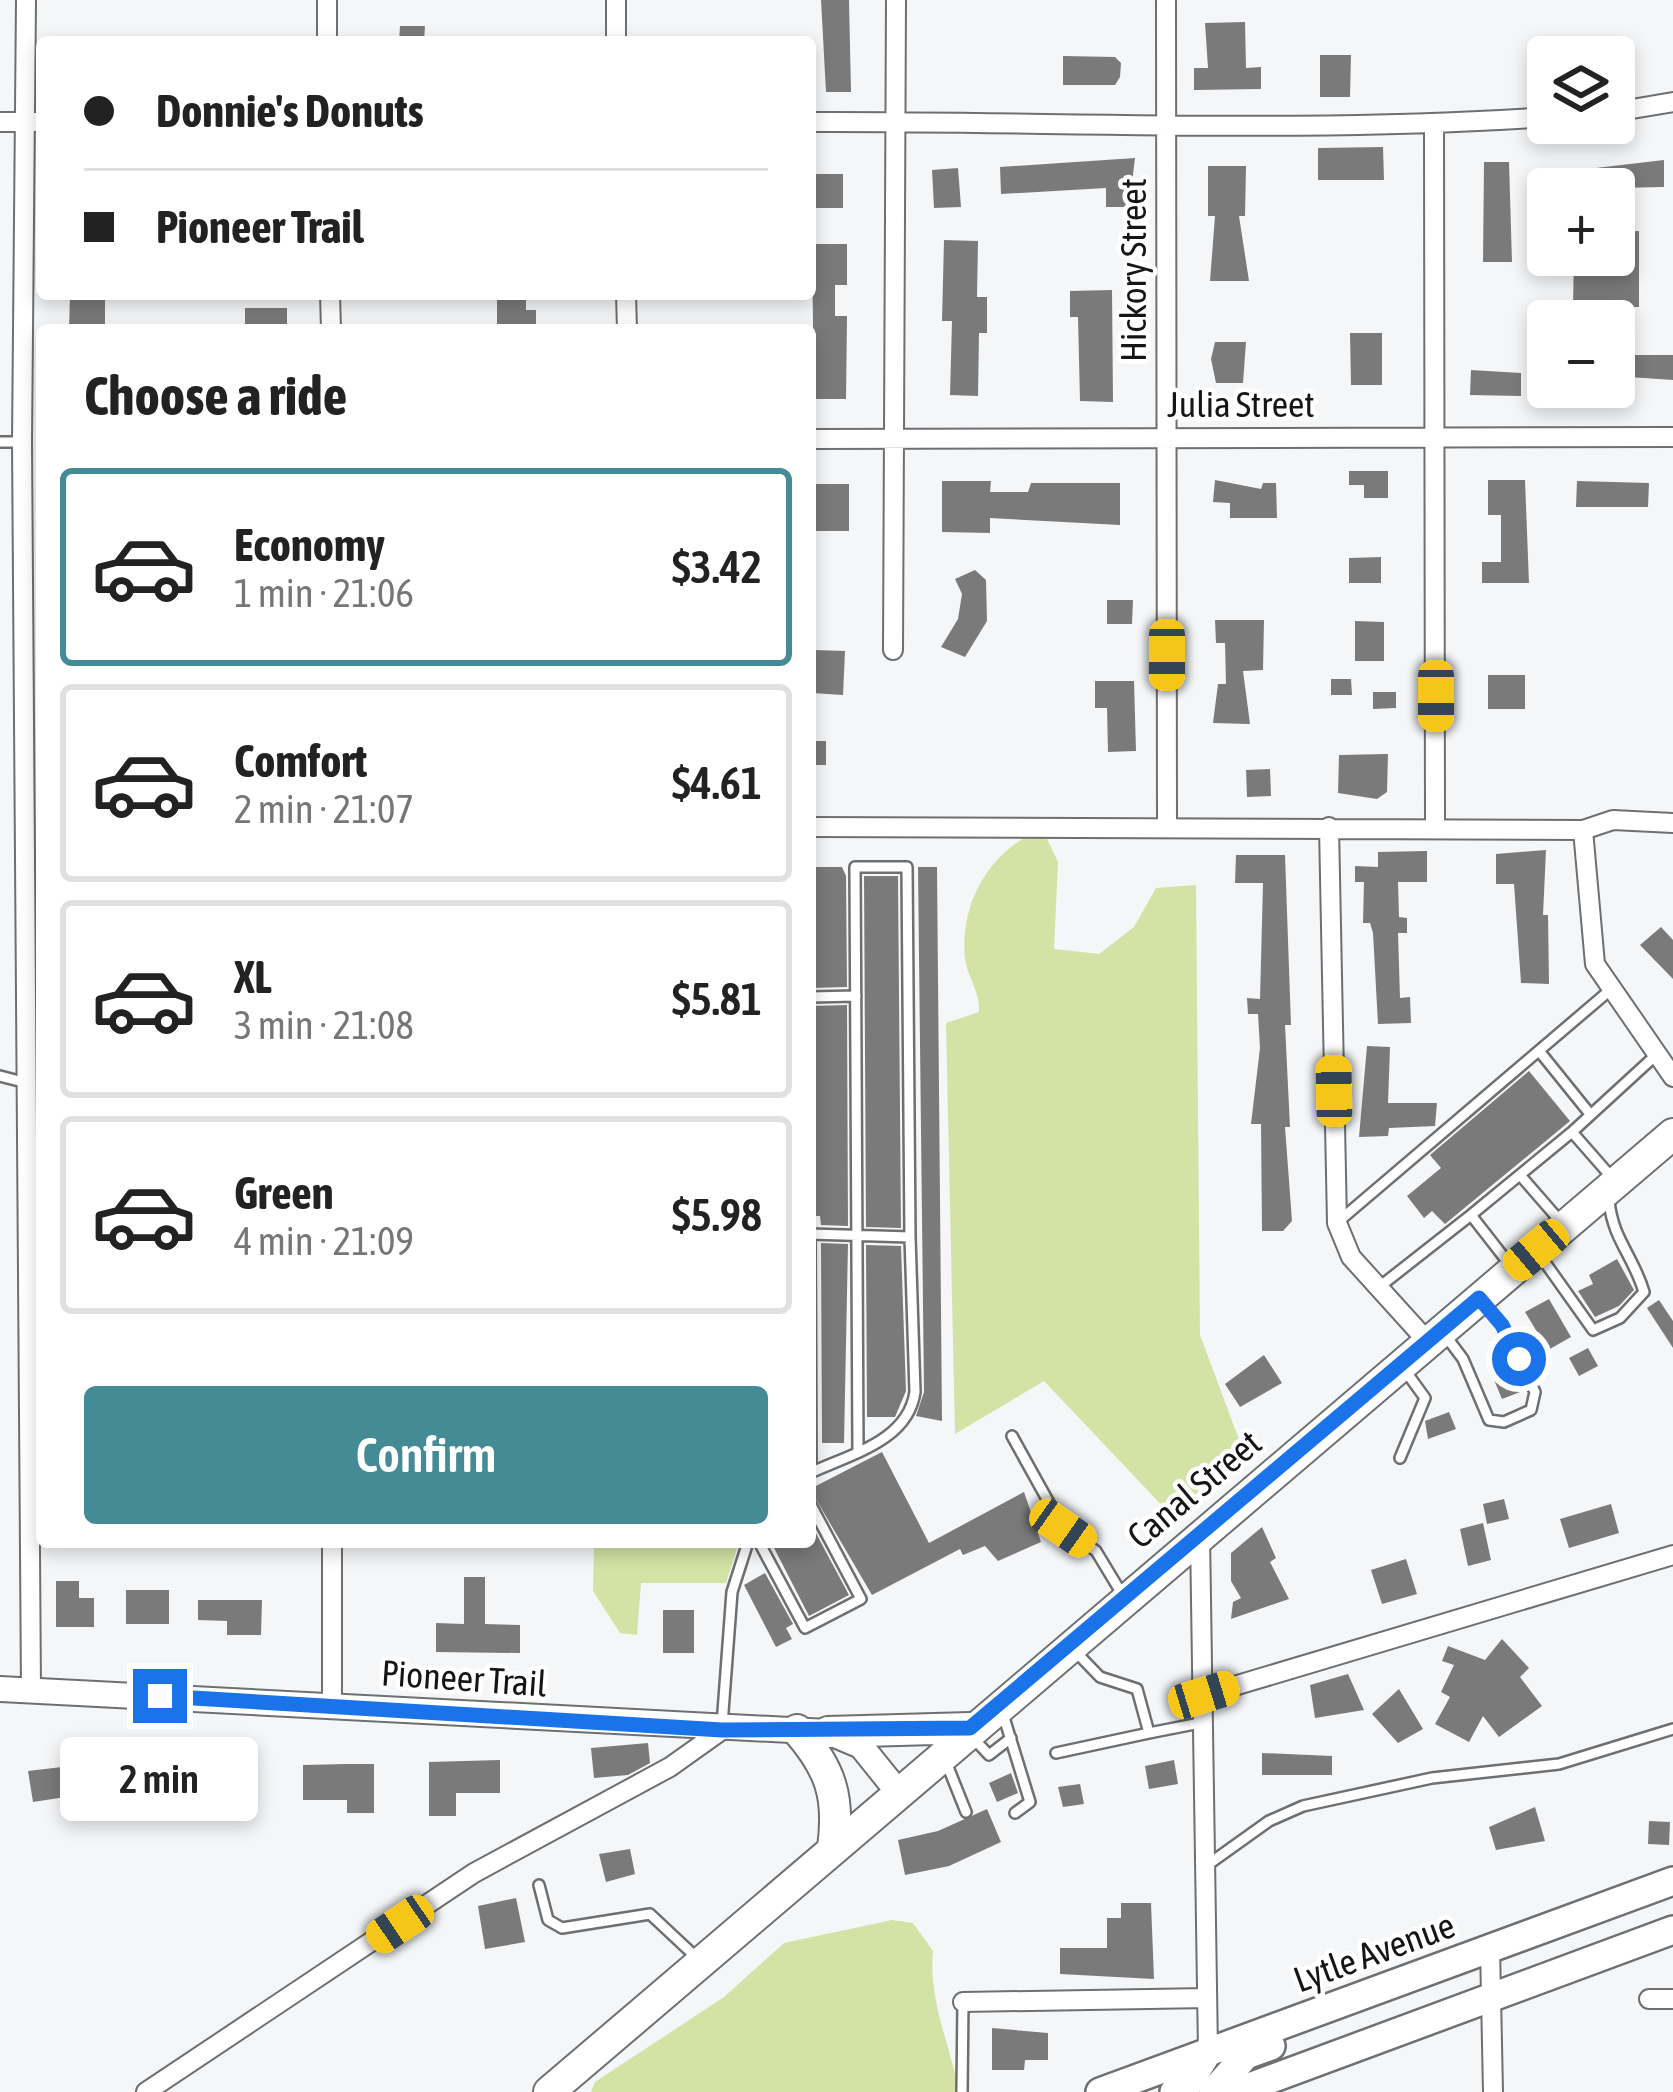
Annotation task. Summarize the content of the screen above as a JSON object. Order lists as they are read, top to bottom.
{
  "streets": {
    "main road": ["Canal Street", "Lytle Avenue"],
    "street": ["Hickory Street", "Julia Street", "Pioneer Trail"]
  },
  "crossings": [
    ["Hickory Street", "Julia Street"]
  ],
  "page": {
    "map_buttons": ["+", "−"],
    "banner": ["Donnie's Donuts", "Pioneer Trail"],
    "heading": "Choose a ride",
    "list": [
      {
        "name": "Economy",
        "note": "1 min · 21:06",
        "value": "$3.42"
      },
      {
        "name": "Comfort",
        "note": "2 min · 21:07",
        "value": "$4.61"
      },
      {
        "name": "XL",
        "note": "3 min · 21:08",
        "value": "$5.81"
      },
      {
        "name": "Green",
        "note": "4 min · 21:09",
        "value": "$5.98"
      }
    ],
    "buttons": "Confirm",
    "bubble": "2 min"
  }
}
